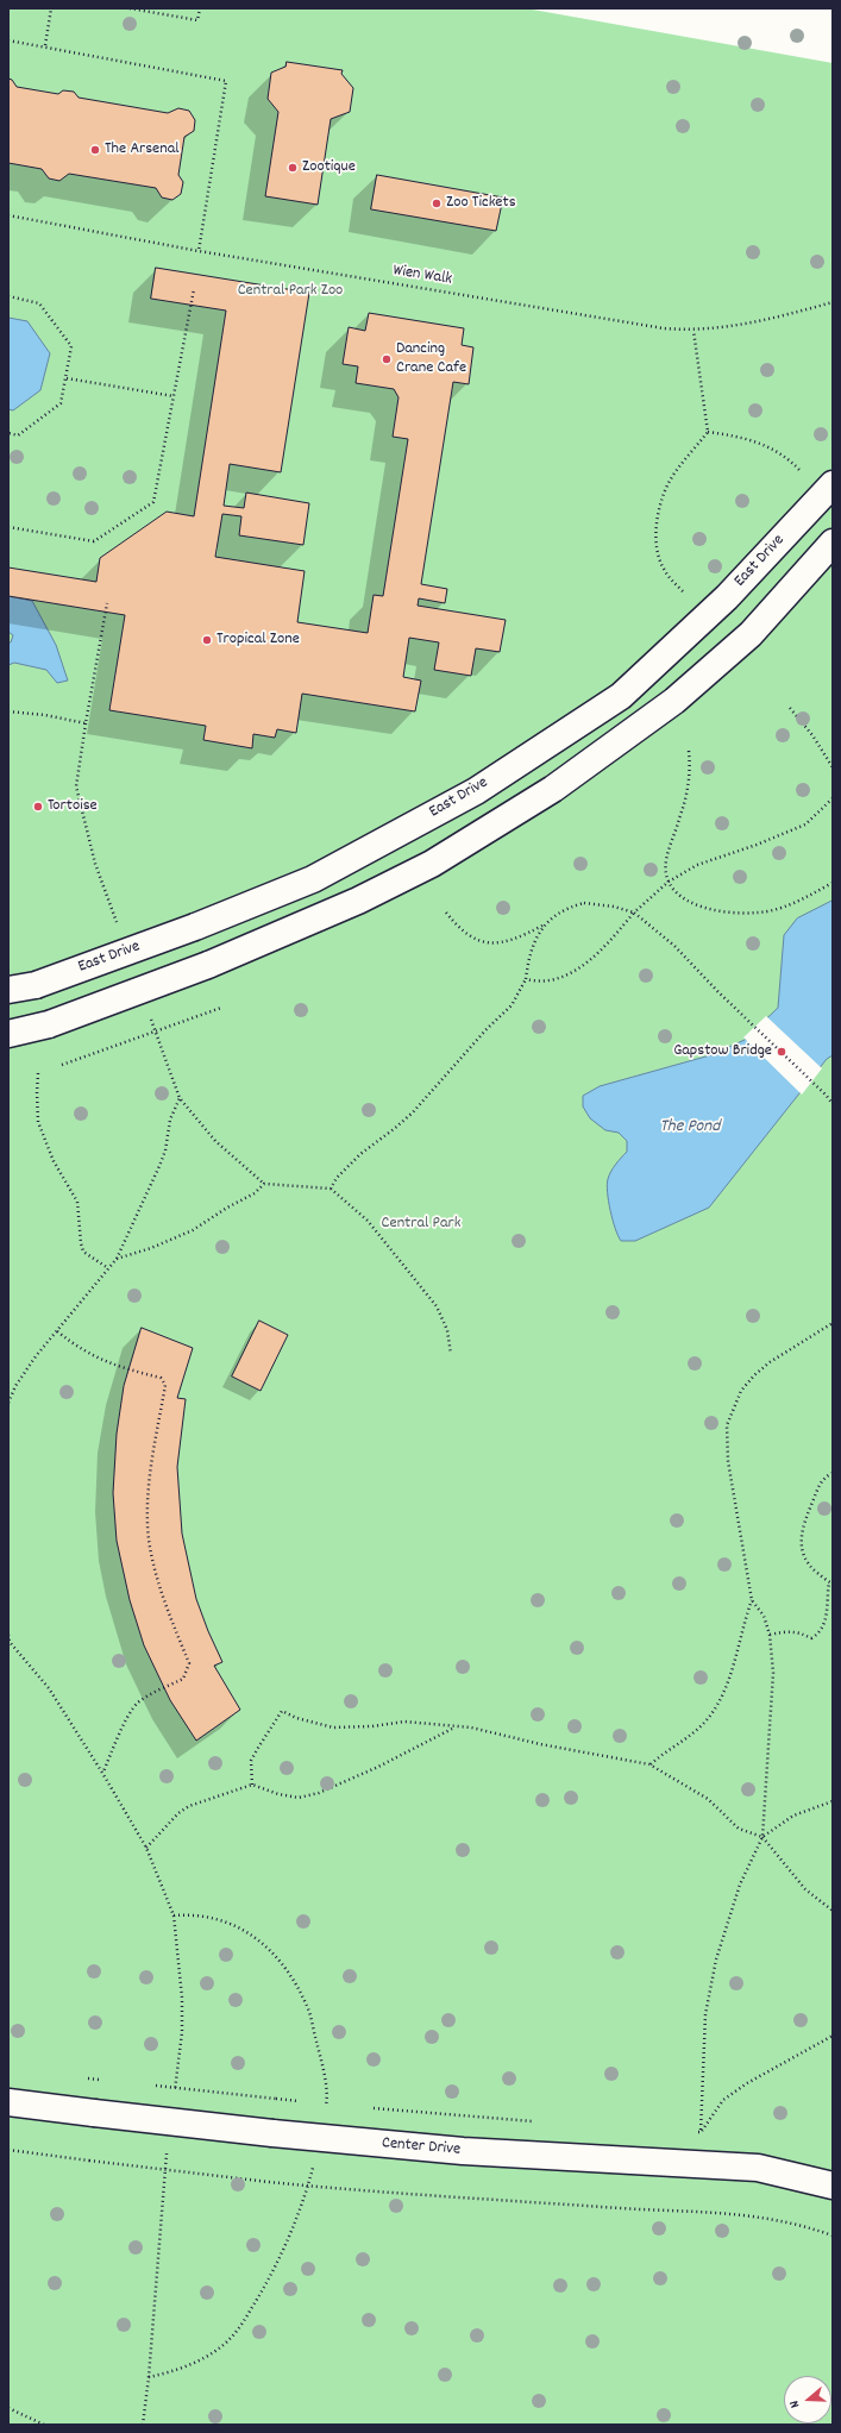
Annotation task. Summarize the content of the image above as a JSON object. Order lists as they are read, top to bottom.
{
  "streets": {
    "street": ["East Drive", "Center Drive"],
    "path": ["Wien Walk"]
  },
  "water": ["The Pond"],
  "parks": ["Central Park Zoo", "Central Park"],
  "places": [
    "The Arsenal",
    "Zootique",
    "Zoo Tickets",
    "Dancing Crane Cafe",
    "Tropical Zone",
    "Tortoise",
    "Gapstow Bridge"
  ],
  "north": "left"
}
